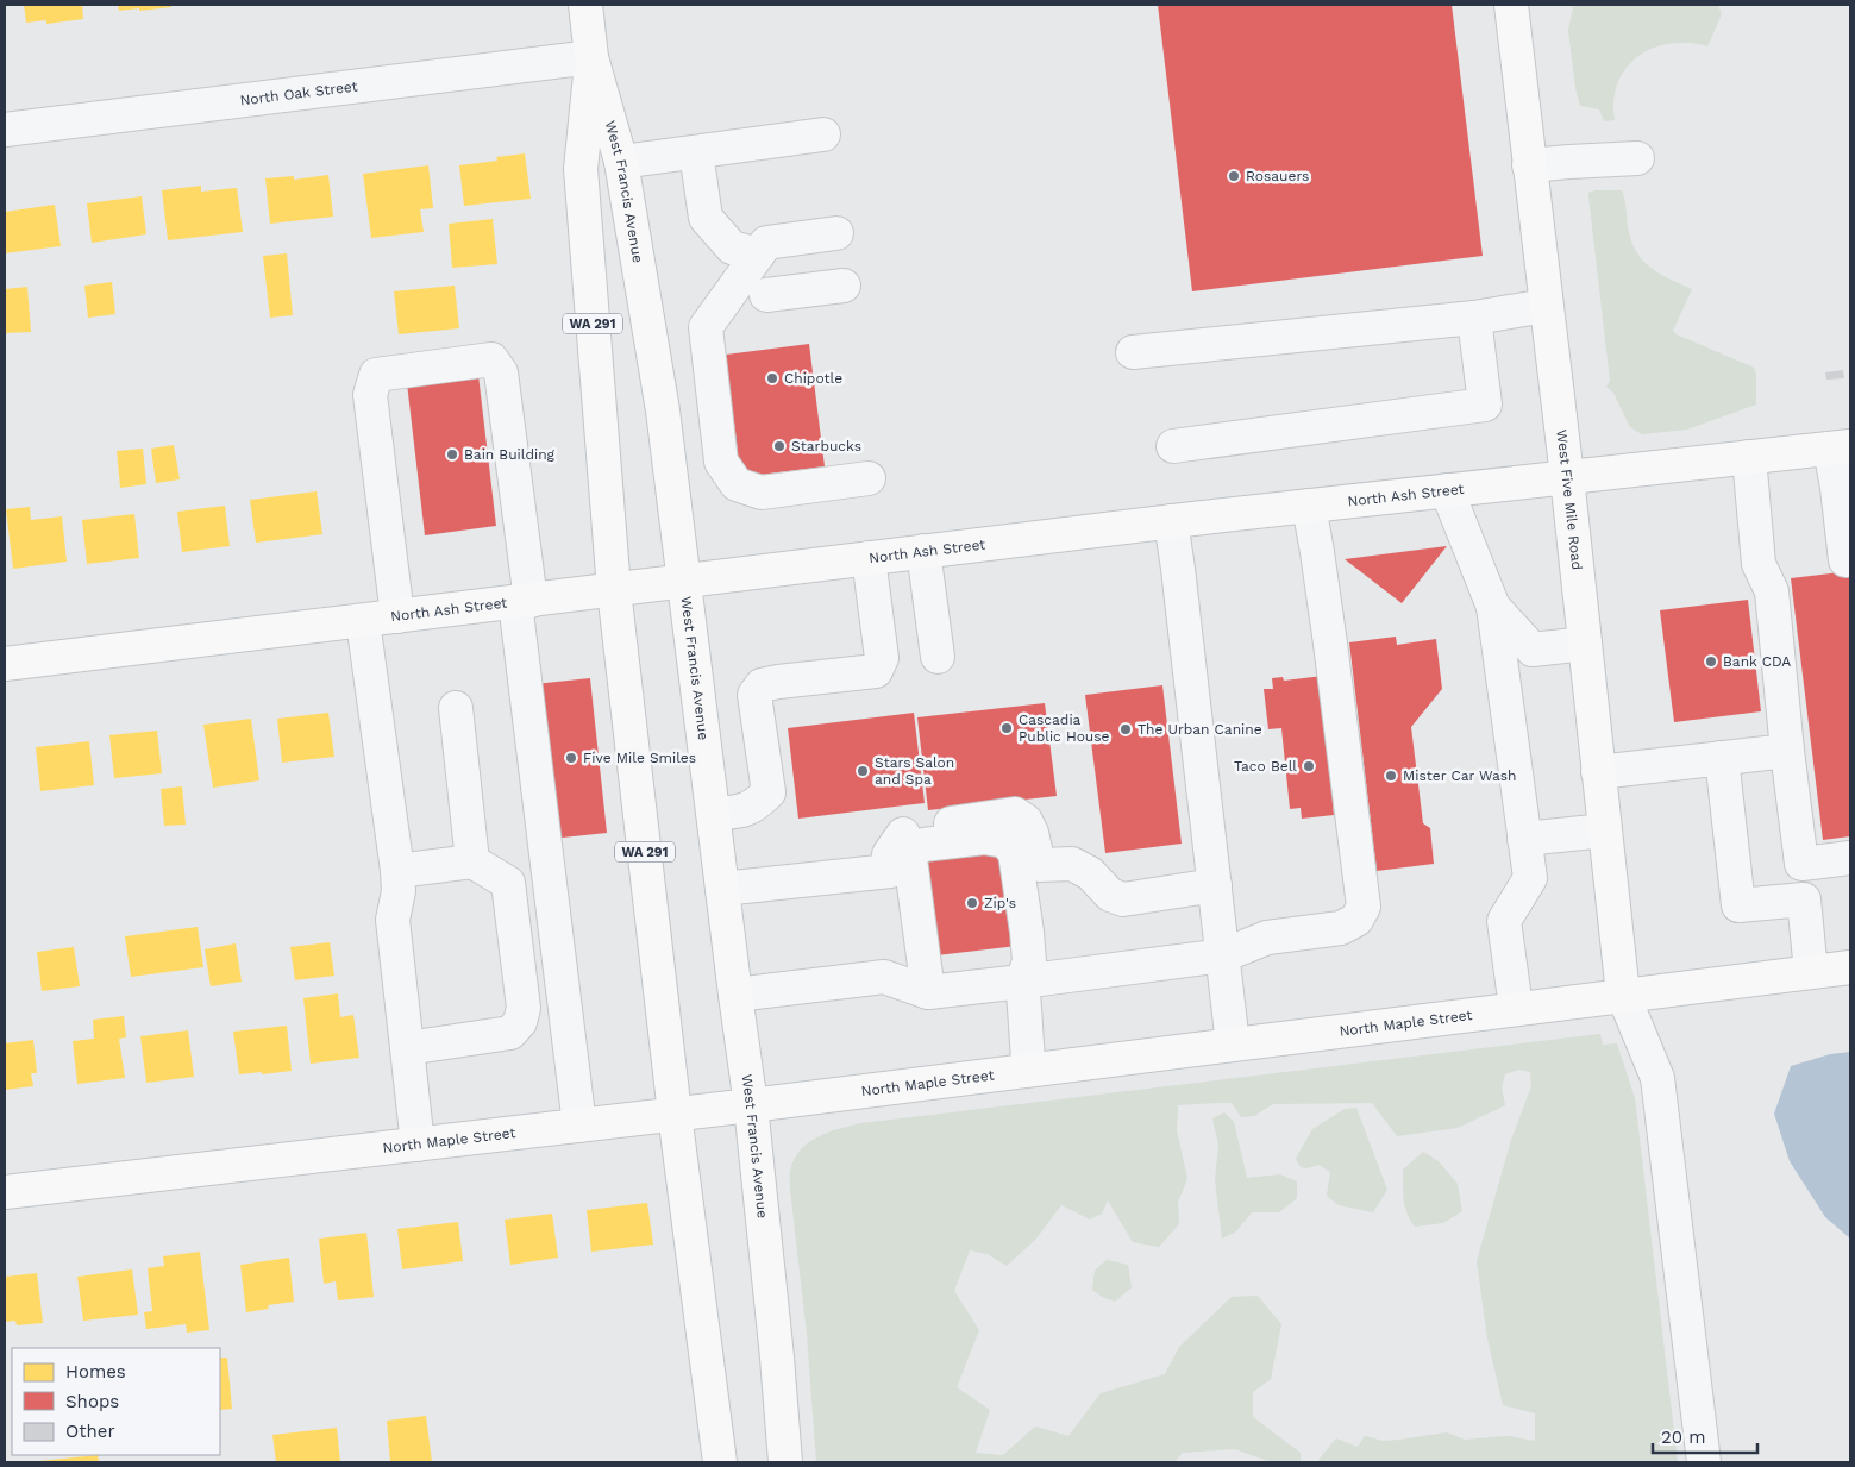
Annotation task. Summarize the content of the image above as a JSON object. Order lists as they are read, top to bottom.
{
  "streets": {
    "main road": [
      "West Francis Avenue",
      "WA 291",
      "North Ash Street",
      "West Five Mile Road",
      "North Maple Street"
    ],
    "street": ["North Oak Street"]
  },
  "crossings": [
    ["North Oak Street", "West Francis Avenue"],
    ["West Francis Avenue", "North Ash Street"],
    ["West Francis Avenue", "North Maple Street"],
    ["North Ash Street", "West Five Mile Road"],
    ["West Five Mile Road", "North Maple Street"]
  ],
  "places": [
    "Rosauers",
    "Chipotle",
    "Starbucks",
    "Bain Building",
    "Bank CDA",
    "Cascadia Public House",
    "The Urban Canine",
    "Five Mile Smiles",
    "Taco Bell",
    "Stars Salon and Spa",
    "Mister Car Wash",
    "Zip's"
  ],
  "legend": ["Homes", "Shops", "Other"],
  "scale_bar": "20 m"
}
